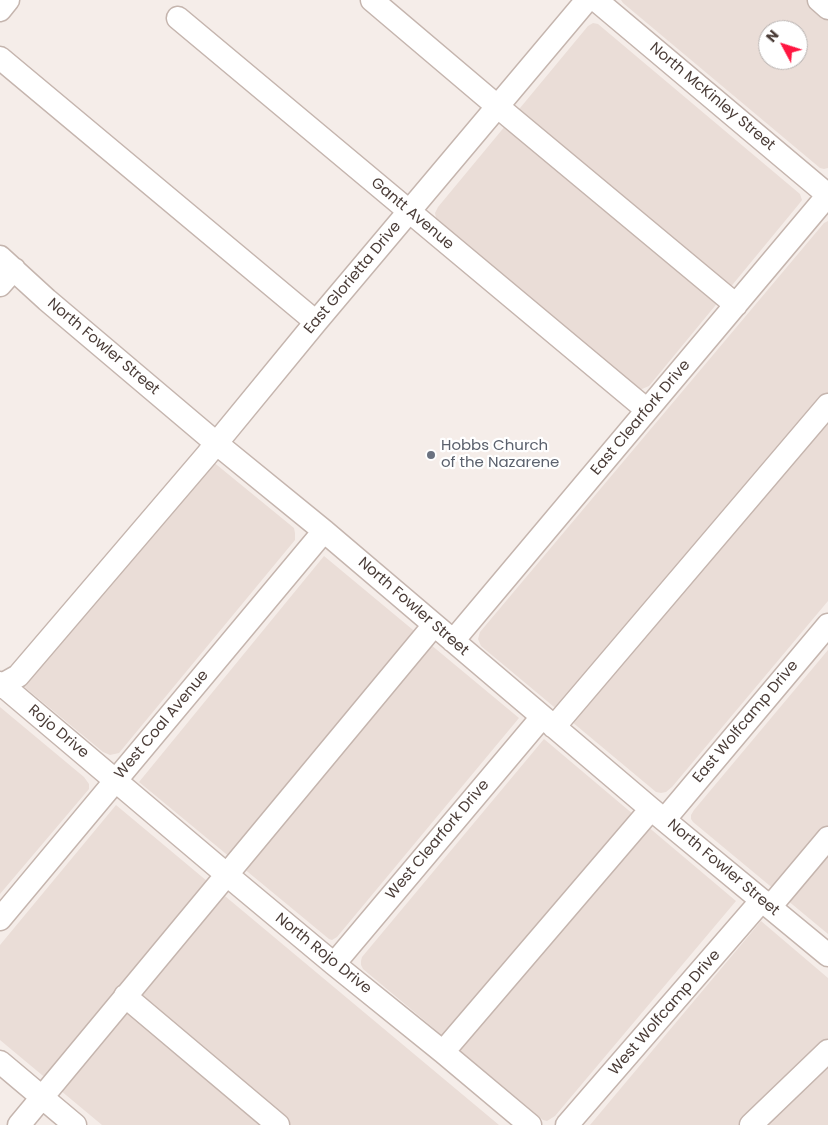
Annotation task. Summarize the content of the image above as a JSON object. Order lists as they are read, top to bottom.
{
  "streets": {
    "street": [
      "North McKinley Street",
      "Gantt Avenue",
      "East Glorietta Drive",
      "North Fowler Street",
      "East Clearfork Drive",
      "East Wolfcamp Drive",
      "West Coal Avenue",
      "Rojo Drive",
      "West Clearfork Drive",
      "North Rojo Drive",
      "West Wolfcamp Drive"
    ]
  },
  "crossings": [
    ["North McKinley Street", "East Clearfork Drive"],
    ["Gantt Avenue", "East Glorietta Drive"],
    ["Gantt Avenue", "East Clearfork Drive"],
    ["East Glorietta Drive", "North Fowler Street"],
    ["East Glorietta Drive", "Rojo Drive"],
    ["North Fowler Street", "East Clearfork Drive"],
    ["North Fowler Street", "East Wolfcamp Drive"],
    ["North Fowler Street", "West Coal Avenue"],
    ["North Fowler Street", "West Clearfork Drive"],
    ["North Fowler Street", "West Wolfcamp Drive"],
    ["East Wolfcamp Drive", "North Rojo Drive"],
    ["West Coal Avenue", "Rojo Drive"],
    ["West Coal Avenue", "North Rojo Drive"],
    ["Rojo Drive", "North Rojo Drive"],
    ["West Clearfork Drive", "North Rojo Drive"]
  ],
  "places": ["Hobbs Church of the Nazarene"],
  "north": "top left"
}
